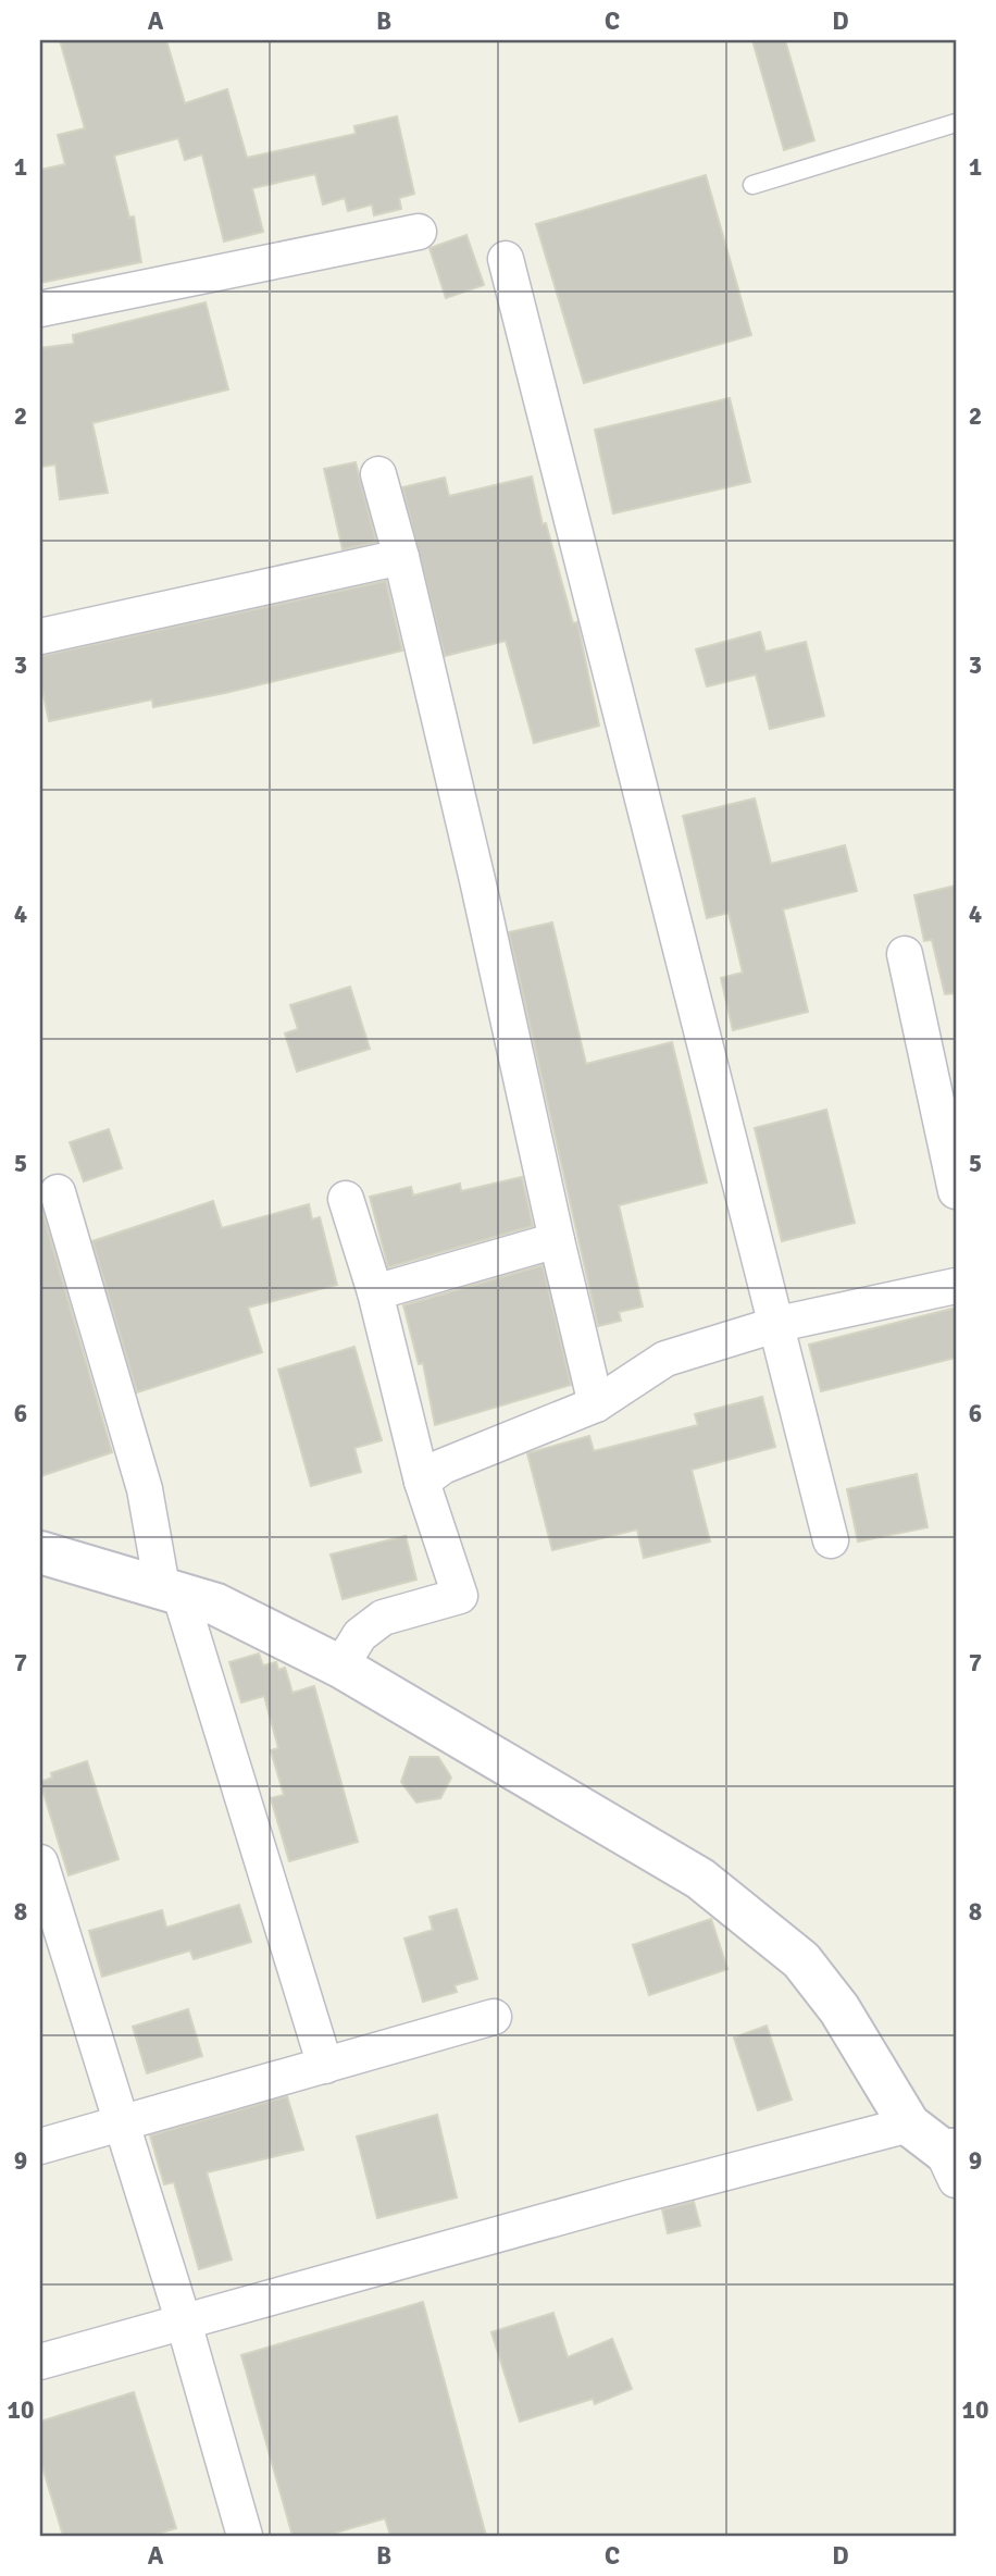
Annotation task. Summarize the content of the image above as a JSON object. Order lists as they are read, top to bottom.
{
  "grid": {
    "columns": [
      "A",
      "B",
      "C",
      "D"
    ],
    "rows": [
      "1",
      "2",
      "3",
      "4",
      "5",
      "6",
      "7",
      "8",
      "9",
      "10"
    ]
  }
}
